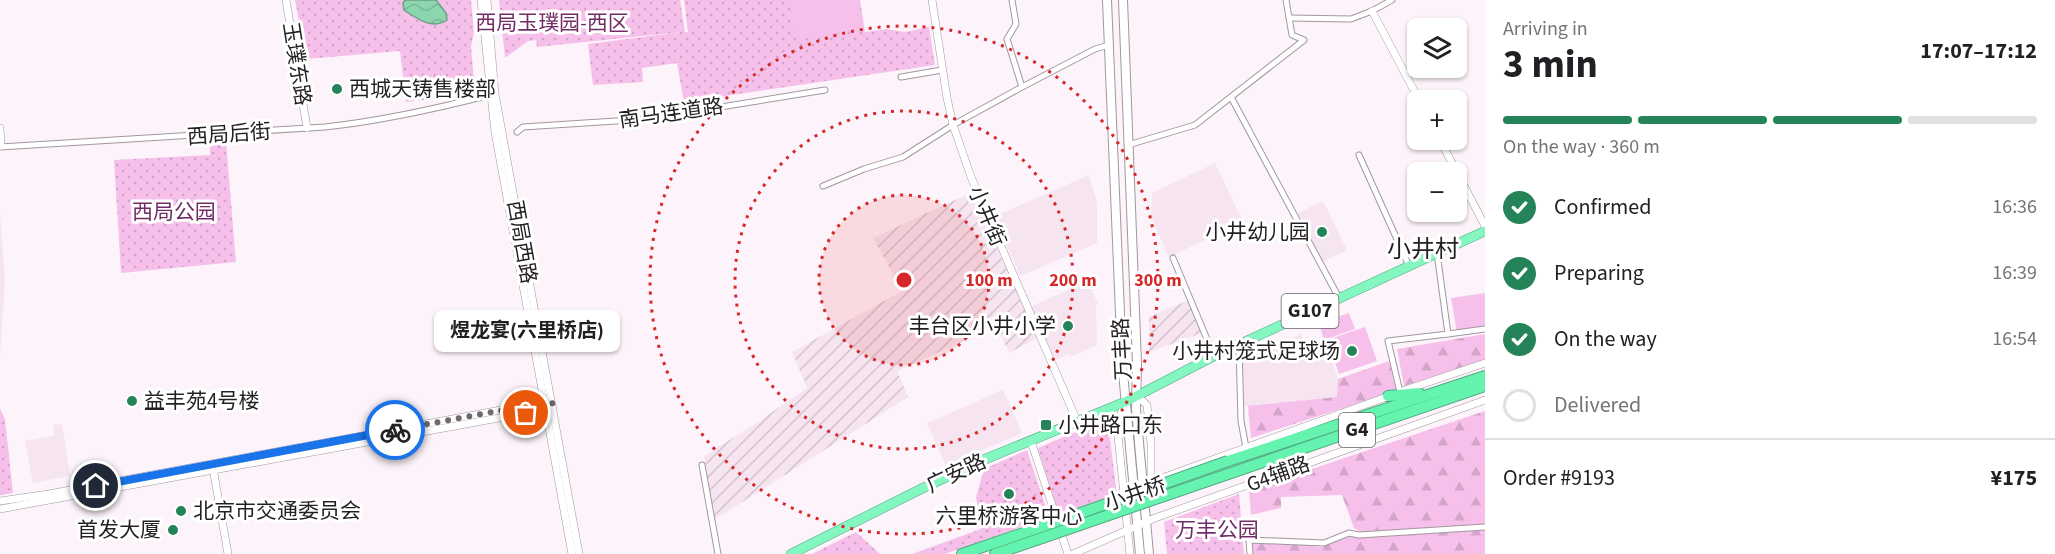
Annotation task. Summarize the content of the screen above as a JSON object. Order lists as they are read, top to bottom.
{
  "streets": {
    "highway": [
      "G107",
      "G4",
      "广安路",
      "小井桥"
    ],
    "main road": ["万丰路"],
    "street": [
      "玉璞东路",
      "南马连道路",
      "西局后街",
      "小井街",
      "西局西路",
      "G4辅路"
    ]
  },
  "crossings": [
    ["玉璞东路", "西局后街"],
    ["西局后街", "西局西路"],
    ["小井街", "广安路"],
    ["G107", "万丰路"],
    ["G107", "广安路"],
    ["万丰路", "广安路"],
    ["万丰路", "G4辅路"],
    ["G4", "小井桥"]
  ],
  "districts": ["小井村"],
  "parks": ["西局玉璞园-西区", "西局公园", "万丰公园"],
  "places": {
    "other": [
      "西城天铸售楼部",
      "小井幼儿园",
      "丰台区小井小学",
      "小井村笼式足球场",
      "益丰苑4号楼",
      "煜龙宴(六里桥店)",
      "六里桥游客中心",
      "北京市交通委员会",
      "首发大厦"
    ],
    "transit": ["小井路口东"]
  },
  "page": {
    "heading": ["3 min", "Arriving in", "17:07–17:12"],
    "panel": ["Order #9193", "¥175"],
    "map_buttons": ["+", "−"],
    "bar": "On the way · 360 m",
    "list": [
      ["Confirmed", "16:36"],
      ["Preparing", "16:39"],
      ["On the way", "16:54"],
      "Delivered"
    ],
    "bubble": "煜龙宴(六里桥店)"
  },
  "rings": ["100 m", "200 m", "300 m"]
}
